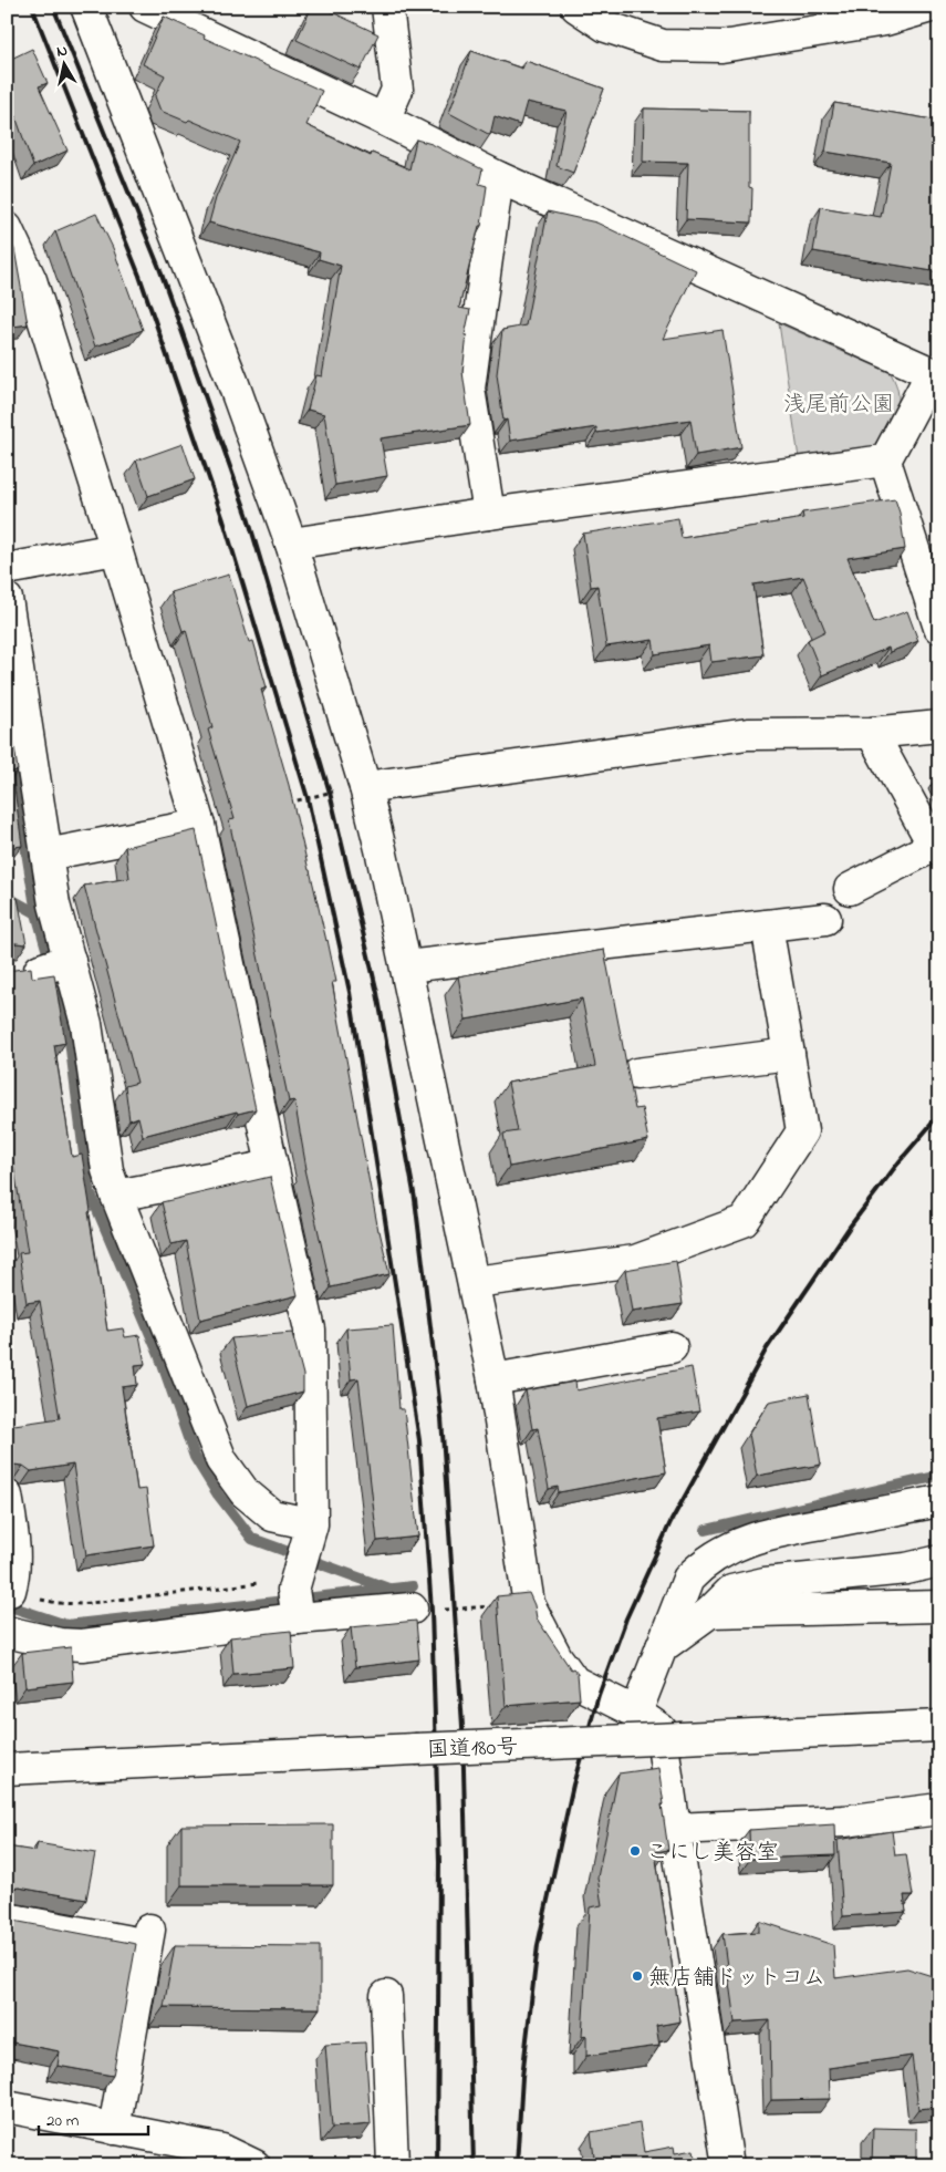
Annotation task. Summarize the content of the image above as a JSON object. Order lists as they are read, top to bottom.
{
  "streets": {
    "main road": ["国道180号"]
  },
  "parks": ["浅尾前公園"],
  "places": ["こにし美容室", "無店舗ドットコム"],
  "scale_bar": "20 m",
  "north": "top"
}
